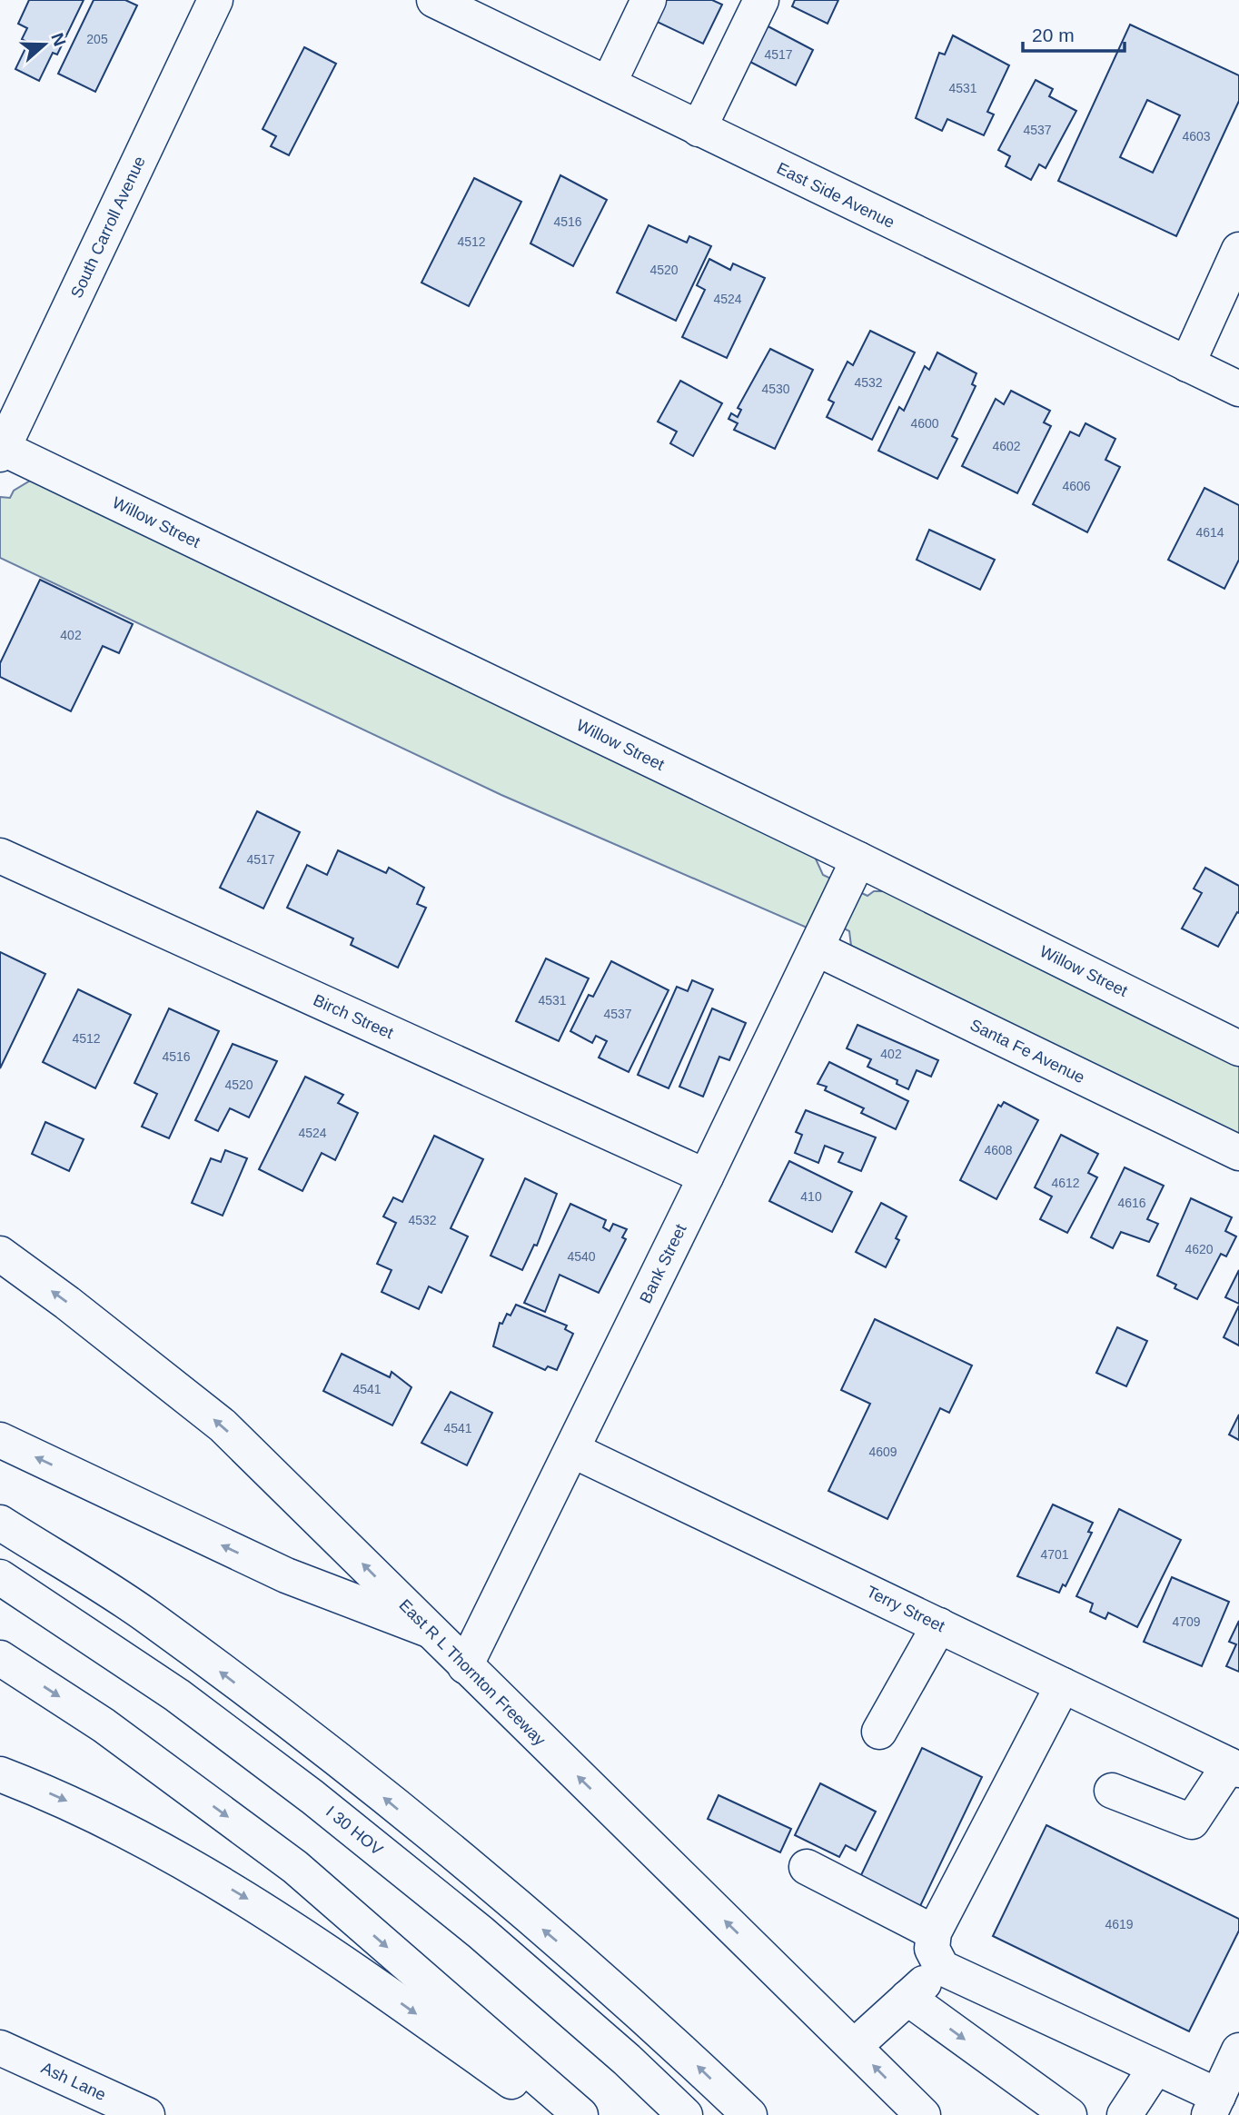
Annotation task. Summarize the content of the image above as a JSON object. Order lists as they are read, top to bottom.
{
  "streets": {
    "main road": [
      "East Side Avenue",
      "South Carroll Avenue",
      "Willow Street",
      "Birch Street",
      "Santa Fe Avenue",
      "Bank Street",
      "Terry Street",
      "East R L Thornton Freeway",
      "I 30 HOV",
      "Ash Lane"
    ]
  },
  "crossings": [
    ["South Carroll Avenue", "Willow Street"],
    ["Willow Street", "Bank Street"],
    ["Birch Street", "Bank Street"],
    ["Santa Fe Avenue", "Bank Street"],
    ["Bank Street", "Terry Street"],
    ["Bank Street", "East R L Thornton Freeway"]
  ],
  "house_numbers": [
    "205",
    "4517",
    "4531",
    "4537",
    "4603",
    "4516",
    "4512",
    "4520",
    "4524",
    "4532",
    "4530",
    "4600",
    "4602",
    "4606",
    "4614",
    "402",
    "4517",
    "4531",
    "4537",
    "4512",
    "402",
    "4516",
    "4520",
    "4524",
    "4608",
    "4612",
    "410",
    "4616",
    "4532",
    "4620",
    "4540",
    "4541",
    "4541",
    "4609",
    "4701",
    "4709",
    "4619"
  ],
  "scale_bar": "20 m",
  "north": "right"
}
